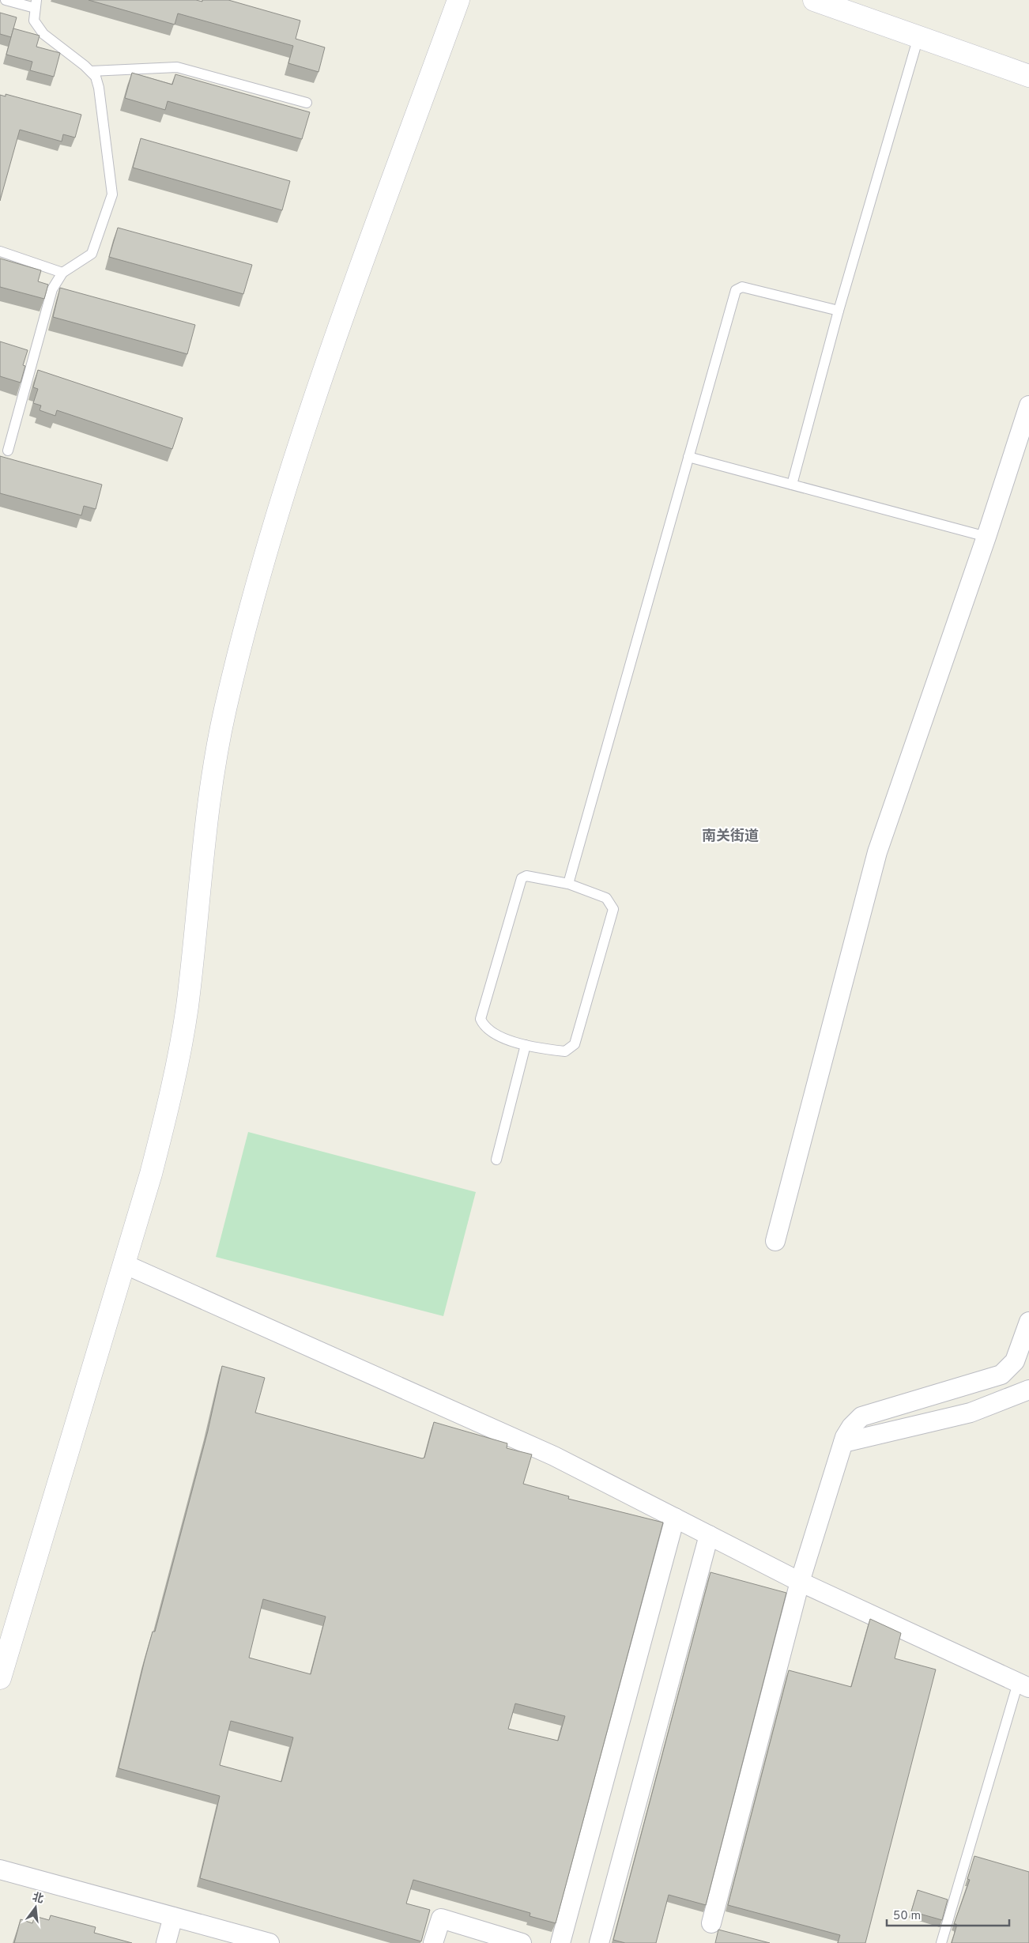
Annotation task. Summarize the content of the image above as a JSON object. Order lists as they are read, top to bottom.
{
  "districts": ["南关街道"],
  "scale_bar": "50 m",
  "north": "top"
}
